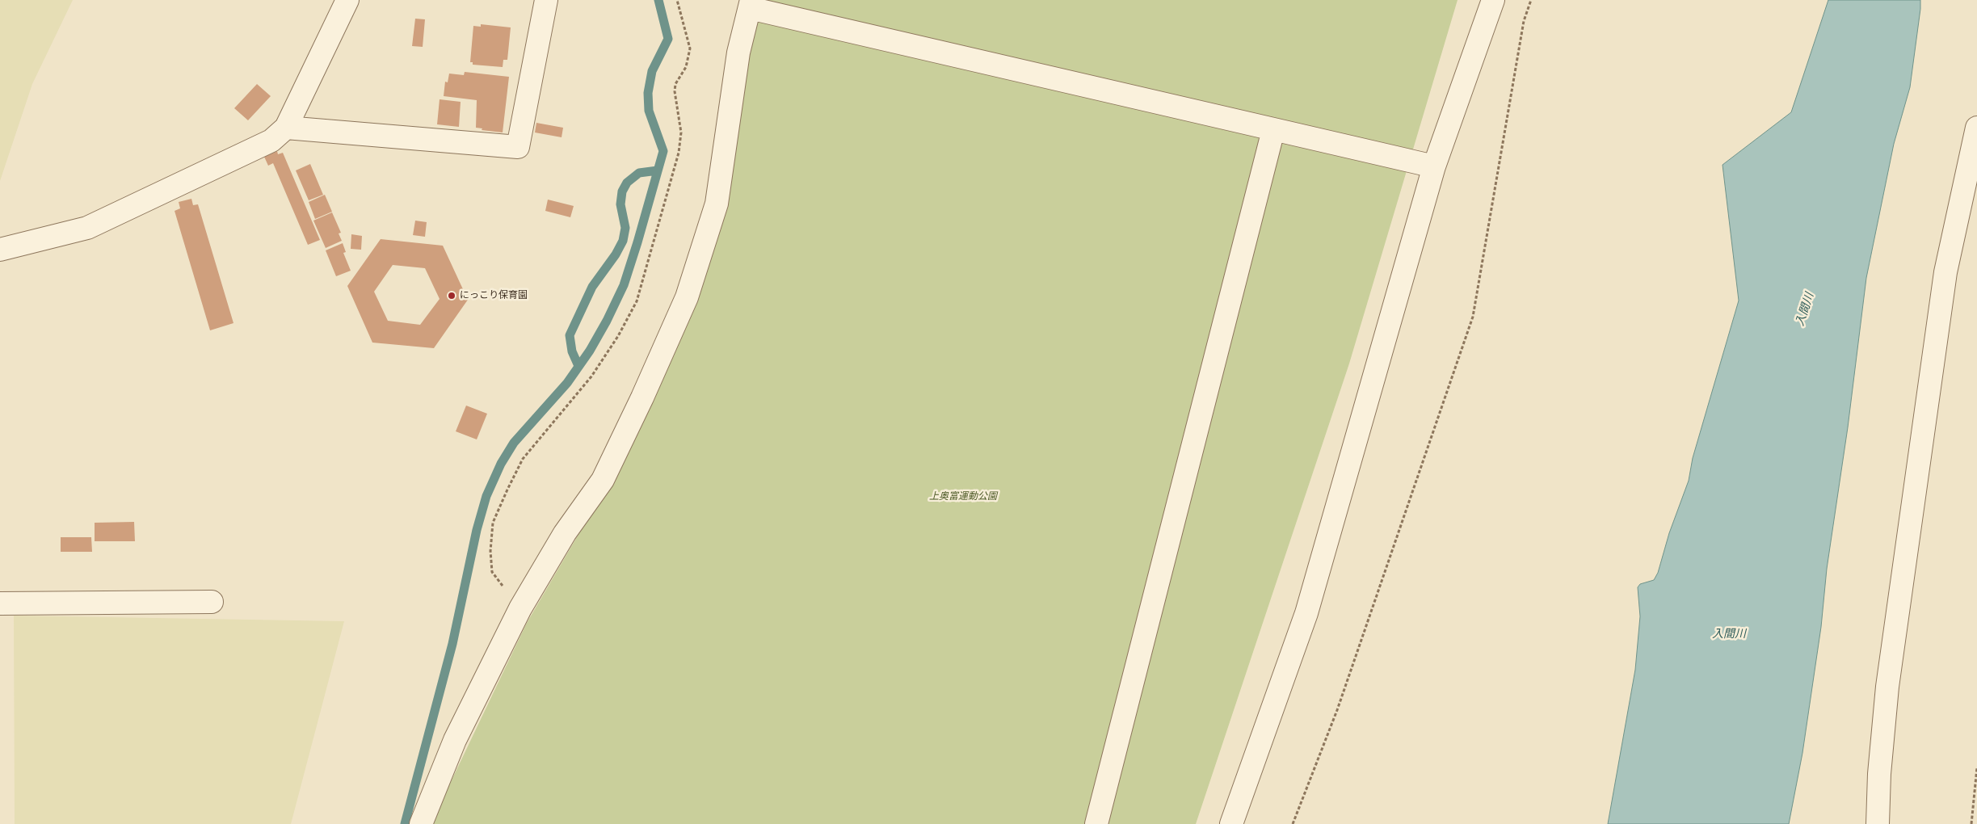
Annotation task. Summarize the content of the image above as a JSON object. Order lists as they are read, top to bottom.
{
  "water": ["入間川"],
  "parks": ["上奥富運動公園"],
  "places": ["にっこり保育園"]
}
